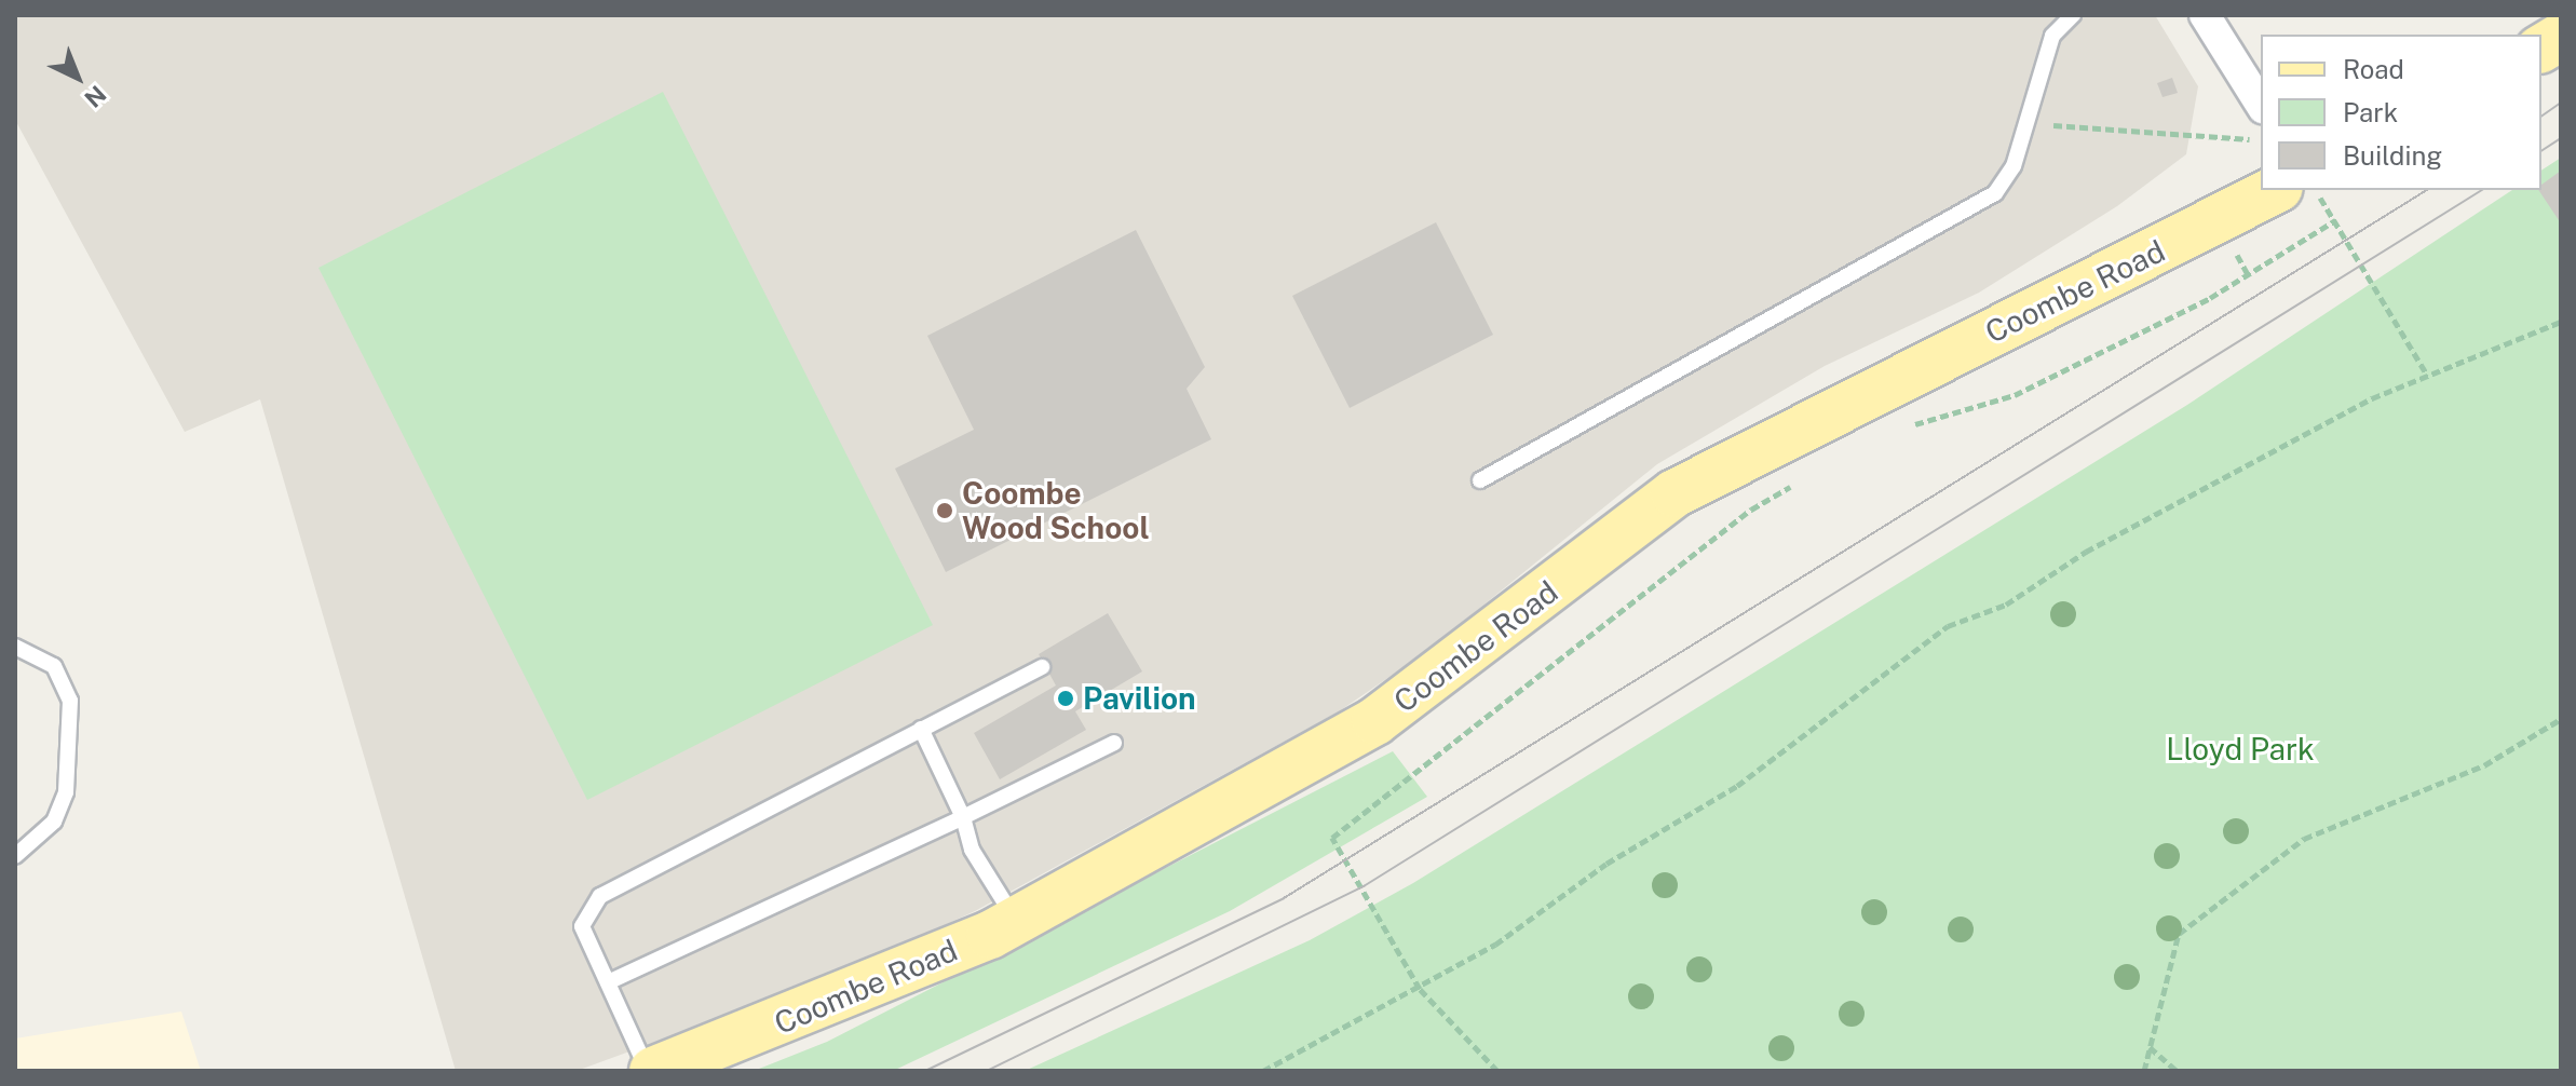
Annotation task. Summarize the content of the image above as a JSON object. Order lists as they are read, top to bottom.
{
  "streets": {
    "main road": ["Coombe Road"]
  },
  "parks": ["Lloyd Park"],
  "places": ["Coombe Wood School", "Pavilion"],
  "legend": ["Road", "Park", "Building"],
  "north": "bottom right"
}
